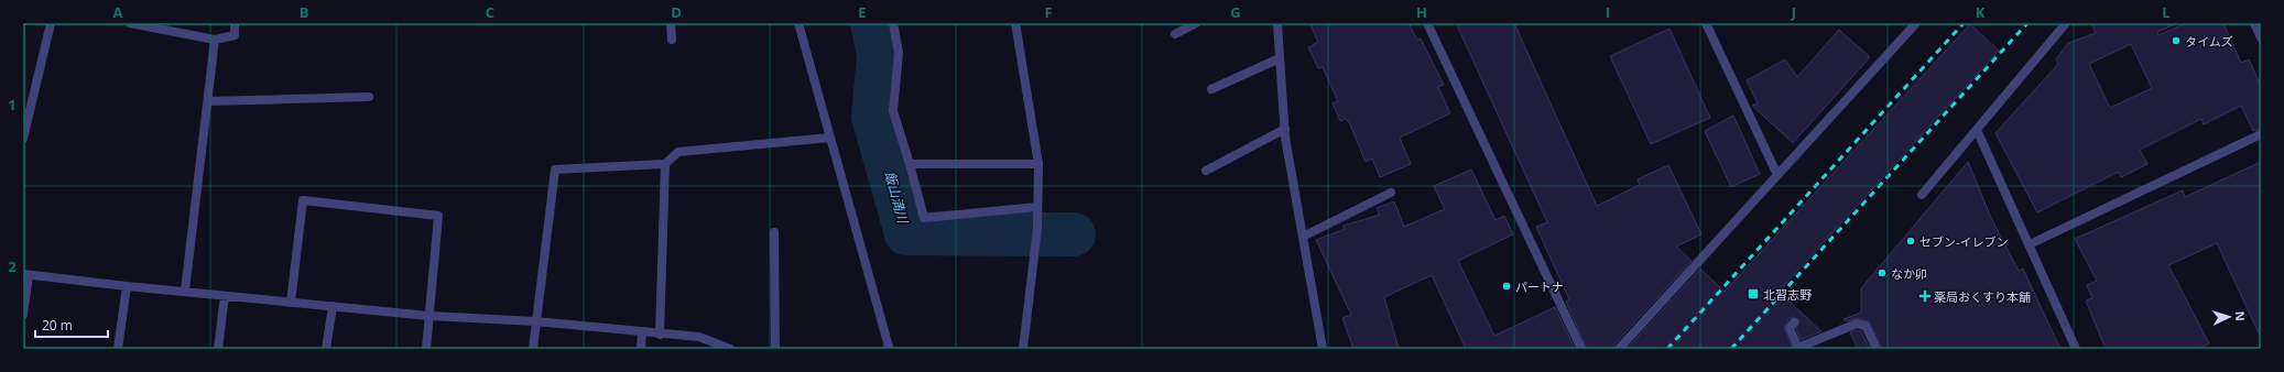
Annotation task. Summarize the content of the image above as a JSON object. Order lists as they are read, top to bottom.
{
  "water": ["飯山満川"],
  "places": {
    "other": [
      "タイムズ",
      "セブン-イレブン",
      "なか卯",
      "パートナ"
    ],
    "transit": ["北習志野"],
    "health": ["薬局おくすり本舗"]
  },
  "scale_bar": "20 m",
  "north": "right",
  "grid": {
    "columns": [
      "A",
      "B",
      "C",
      "D",
      "E",
      "F",
      "G",
      "H",
      "I",
      "J",
      "K",
      "L"
    ],
    "rows": ["1", "2"]
  }
}
